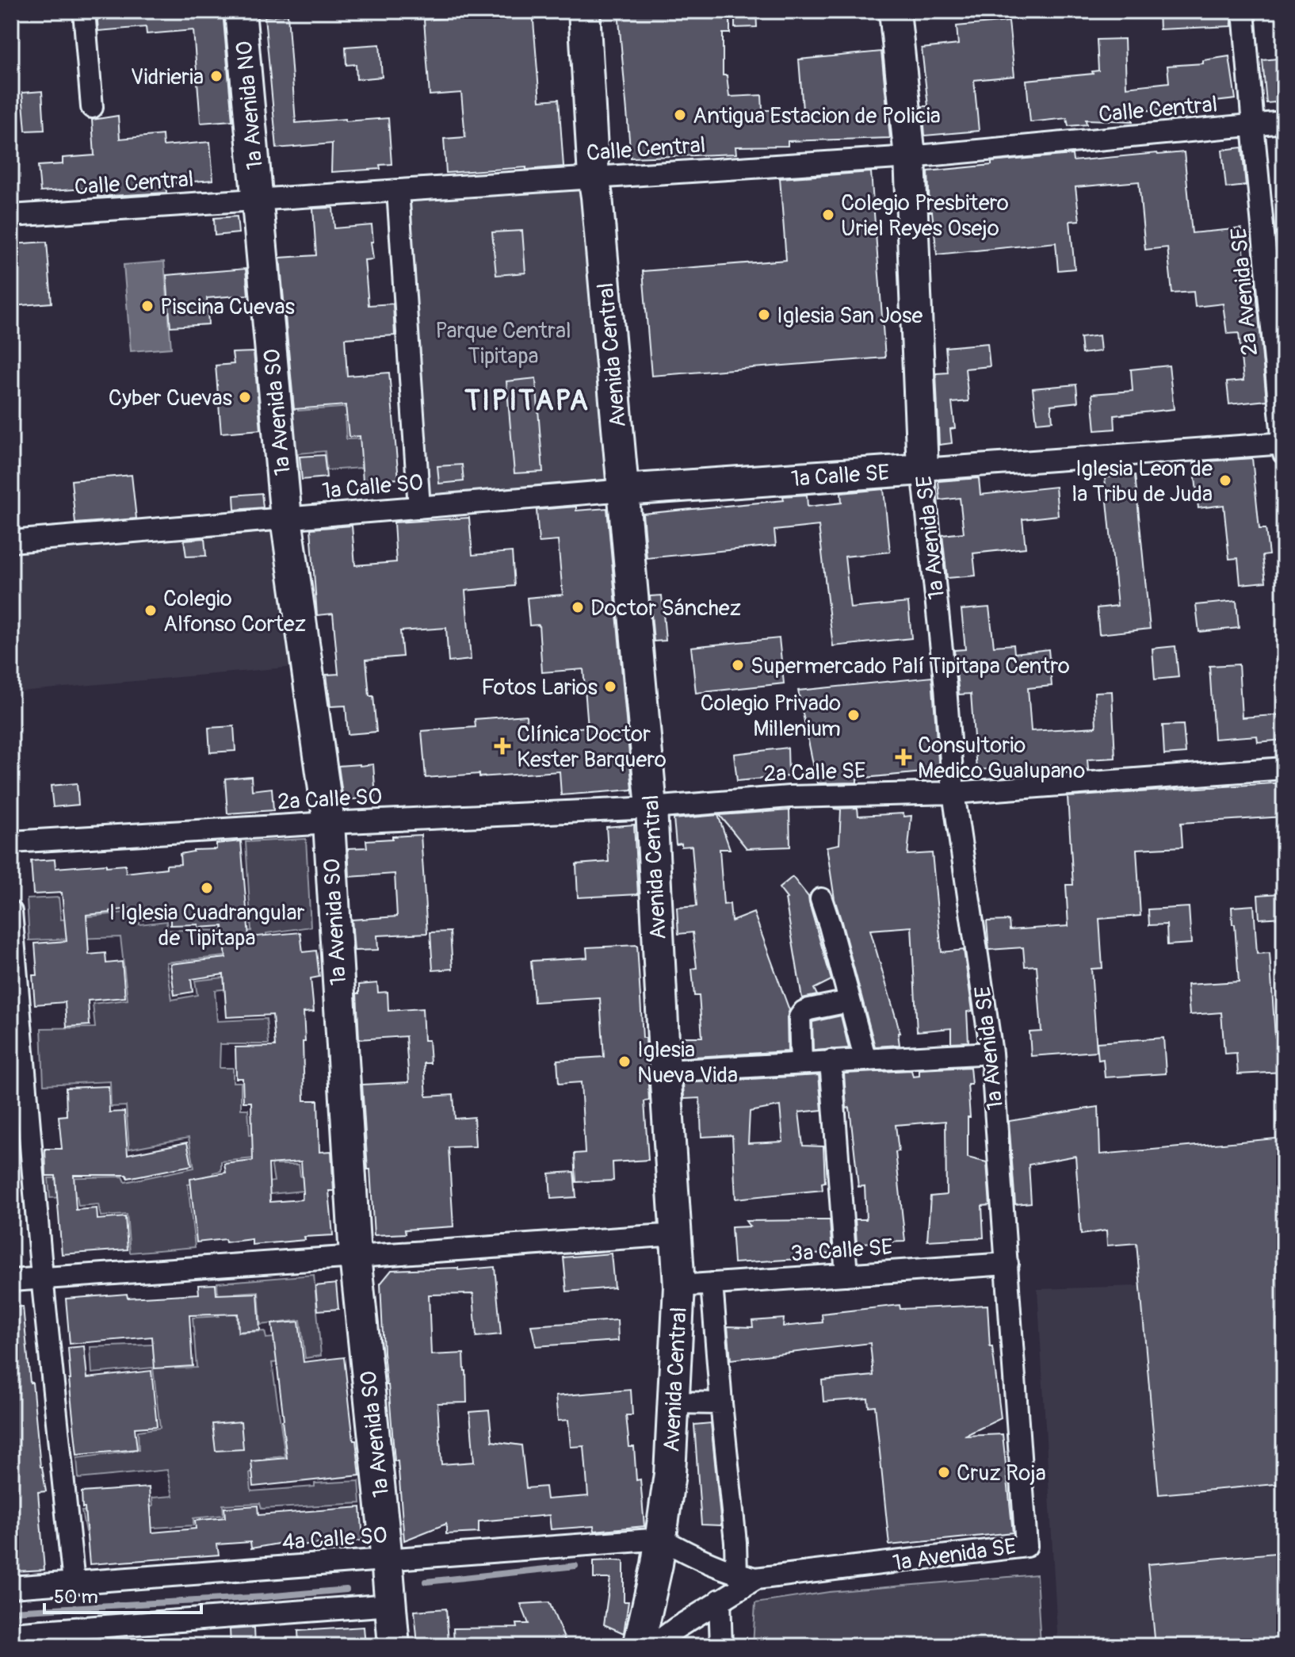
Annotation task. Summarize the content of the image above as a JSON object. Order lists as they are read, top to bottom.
{
  "streets": {
    "street": [
      "1a Avenida NO",
      "Calle Central",
      "2a Avenida SE",
      "Avenida Central",
      "1a Avenida SO",
      "1a Calle SE",
      "1a Calle SO",
      "1a Avenida SE",
      "2a Calle SE",
      "2a Calle SO",
      "3a Calle SE",
      "4a Calle SO"
    ]
  },
  "crossings": [
    ["1a Avenida NO", "Calle Central"],
    ["1a Avenida NO", "1a Avenida SO"],
    ["Calle Central", "2a Avenida SE"],
    ["Calle Central", "Avenida Central"],
    ["Calle Central", "1a Avenida SO"],
    ["Calle Central", "1a Avenida SE"],
    ["2a Avenida SE", "1a Calle SE"],
    ["Avenida Central", "1a Calle SE"],
    ["Avenida Central", "1a Calle SO"],
    ["Avenida Central", "2a Calle SE"],
    ["Avenida Central", "2a Calle SO"],
    ["Avenida Central", "3a Calle SE"],
    ["Avenida Central", "4a Calle SO"],
    ["1a Avenida SO", "1a Calle SO"],
    ["1a Avenida SO", "2a Calle SO"],
    ["1a Avenida SO", "4a Calle SO"],
    ["1a Calle SE", "1a Calle SO"],
    ["1a Calle SE", "1a Avenida SE"],
    ["1a Avenida SE", "2a Calle SE"],
    ["1a Avenida SE", "3a Calle SE"],
    ["2a Calle SE", "2a Calle SO"]
  ],
  "districts": ["TIPITAPA"],
  "parks": ["Parque Central Tipitapa"],
  "places": {
    "other": [
      "Vidrieria",
      "Antigua Estacion de Policia",
      "Colegio Presbitero Uriel Reyes Osejo",
      "Piscina Cuevas",
      "Iglesia San Jose",
      "Cyber Cuevas",
      "Iglesia Leon de la Tribu de Juda",
      "Doctor Sánchez",
      "Colegio Alfonso Cortez",
      "Supermercado Palí Tipitapa Centro",
      "Fotos Larios",
      "Colegio Privado Millenium",
      "I Iglesia Cuadrangular de Tipitapa",
      "Iglesia Nueva Vida",
      "Cruz Roja"
    ],
    "health": ["Clínica Doctor Kester Barquero", "Consultorio Medico Gualupano"]
  },
  "scale_bar": "50 m"
}
